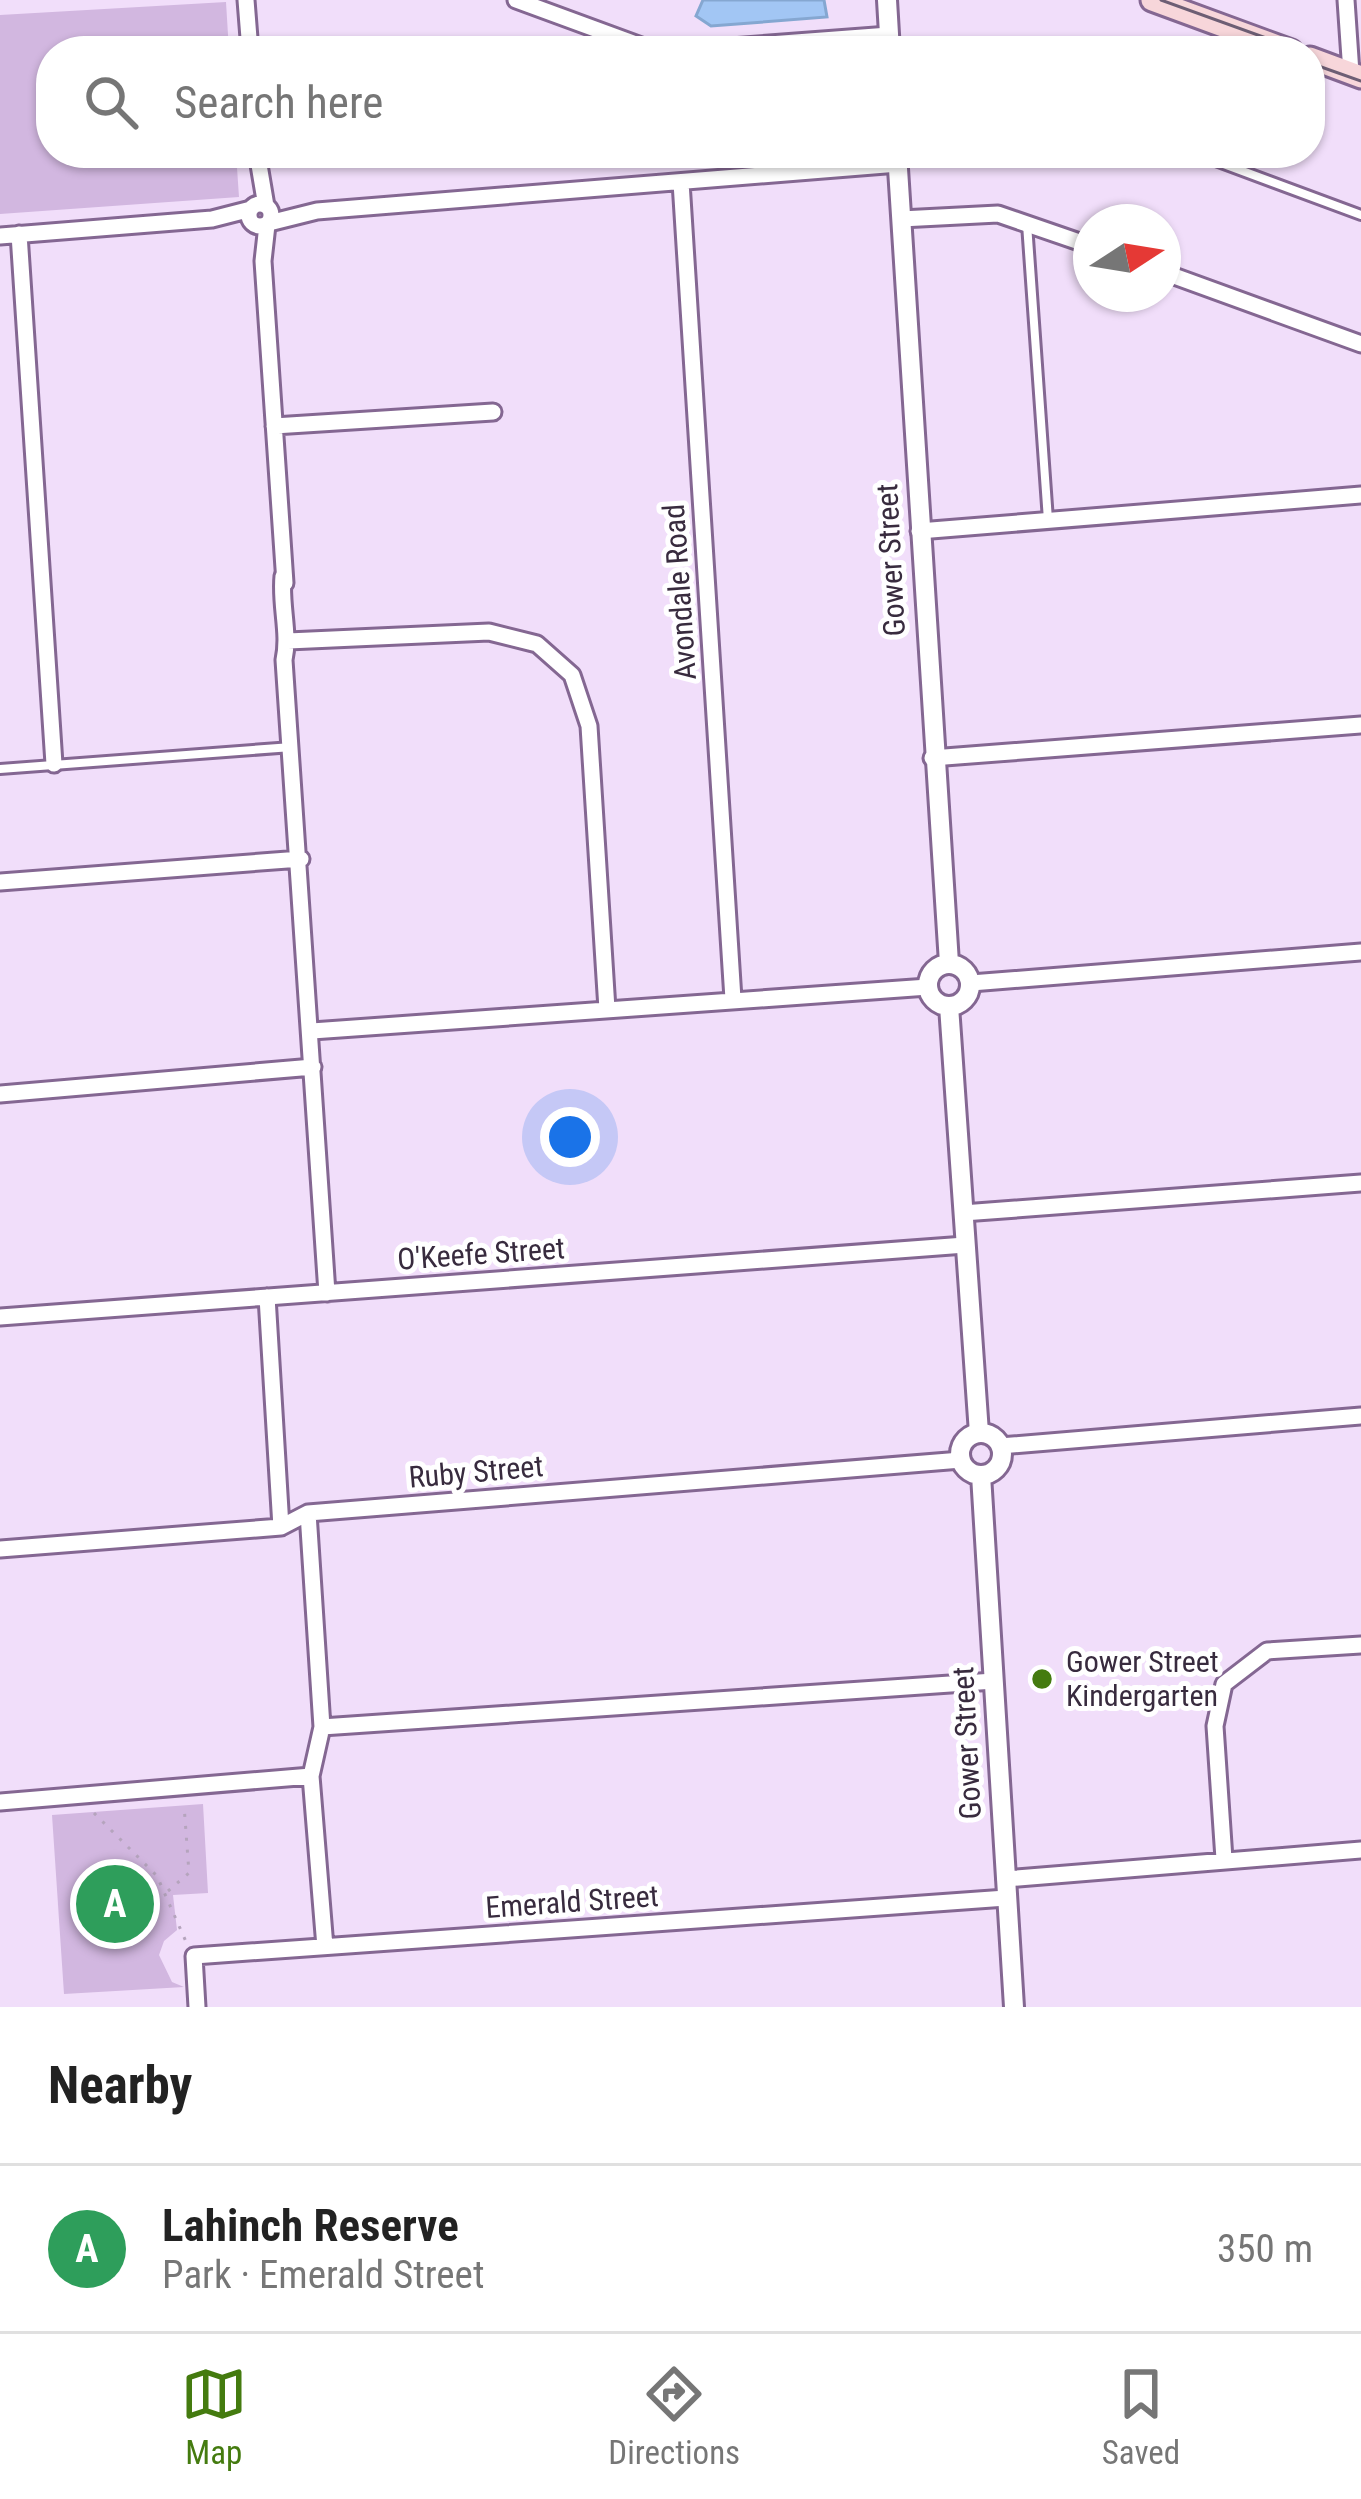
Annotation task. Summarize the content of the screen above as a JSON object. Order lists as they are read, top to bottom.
{
  "streets": {
    "street": [
      "Gower Street",
      "Avondale Road",
      "O'Keefe Street",
      "Ruby Street",
      "Emerald Street"
    ]
  },
  "crossings": [
    ["Gower Street", "Ruby Street"],
    ["Gower Street", "Emerald Street"]
  ],
  "places": ["Gower Street Kindergarten"],
  "north": "right",
  "page": {
    "search": "Search here",
    "pins": "A",
    "heading": "Nearby",
    "list": [
      {
        "mark": "A",
        "name": "Lahinch Reserve",
        "note": "Park · Emerald Street",
        "value": "350 m"
      }
    ],
    "nav": ["Map", "Directions", "Saved"]
  }
}
